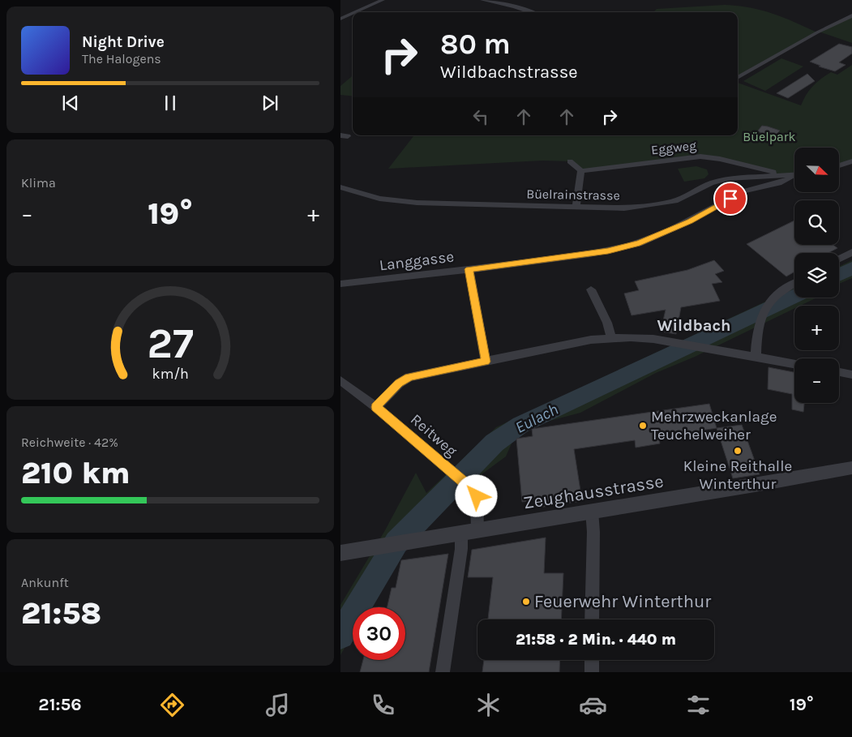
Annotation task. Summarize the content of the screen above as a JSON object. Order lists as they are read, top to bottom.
{
  "streets": {
    "street": [
      "Eggweg",
      "Büelrainstrasse",
      "Langgasse",
      "Reitweg",
      "Zeughausstrasse"
    ]
  },
  "crossings": [
    ["Eggweg", "Büelrainstrasse"],
    ["Reitweg", "Zeughausstrasse"]
  ],
  "districts": ["Wildbach"],
  "water": ["Eulach"],
  "parks": ["Büelpark"],
  "places": ["Mehrzweckanlage Teuchelweiher", "Kleine Reithalle Winterthur", "Feuerwehr Winterthur"],
  "north": "bottom right",
  "page": {
    "turn": ["80 m", "Wildbachstrasse"],
    "song": ["Night Drive", "The Halogens"],
    "tile": [
      "Klima",
      ["Reichweite · 42%", "210 km"],
      ["Ankunft", "21:58"]
    ],
    "map_buttons": ["+", "−"],
    "heat": ["−", "19°", "+"],
    "limit": "30",
    "trip": "21:58 · 2 Min. · 440 m",
    "tabs": ["21:56", "19°"],
    "gauge": ["27", "km/h"]
  }
}
